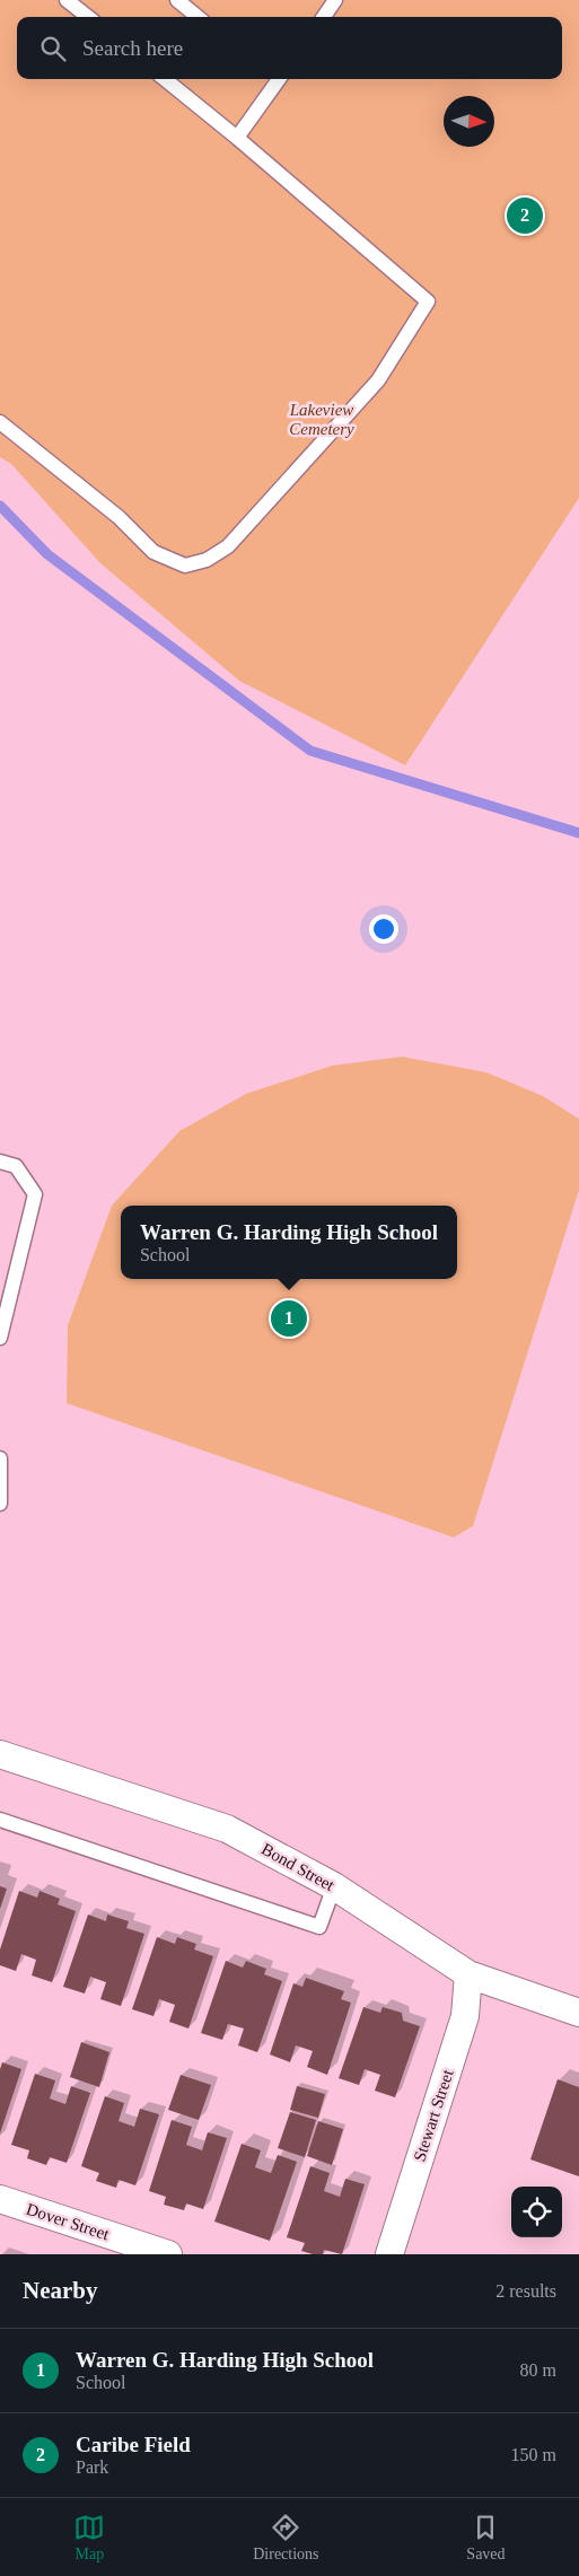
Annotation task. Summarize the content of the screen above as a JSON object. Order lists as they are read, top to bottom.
{
  "streets": {
    "street": ["Bond Street", "Stewart Street", "Dover Street"]
  },
  "crossings": [
    ["Bond Street", "Stewart Street"]
  ],
  "parks": ["Lakeview Cemetery"],
  "north": "right",
  "page": {
    "search": "Search here",
    "pins": ["2", "1"],
    "popup": ["Warren G. Harding High School", "School"],
    "heading": ["Nearby", "2 results"],
    "list": [
      {
        "mark": "1",
        "name": "Warren G. Harding High School",
        "note": "School",
        "value": "80 m"
      },
      {
        "mark": "2",
        "name": "Caribe Field",
        "note": "Park",
        "value": "150 m"
      }
    ],
    "nav": ["Map", "Directions", "Saved"]
  }
}
